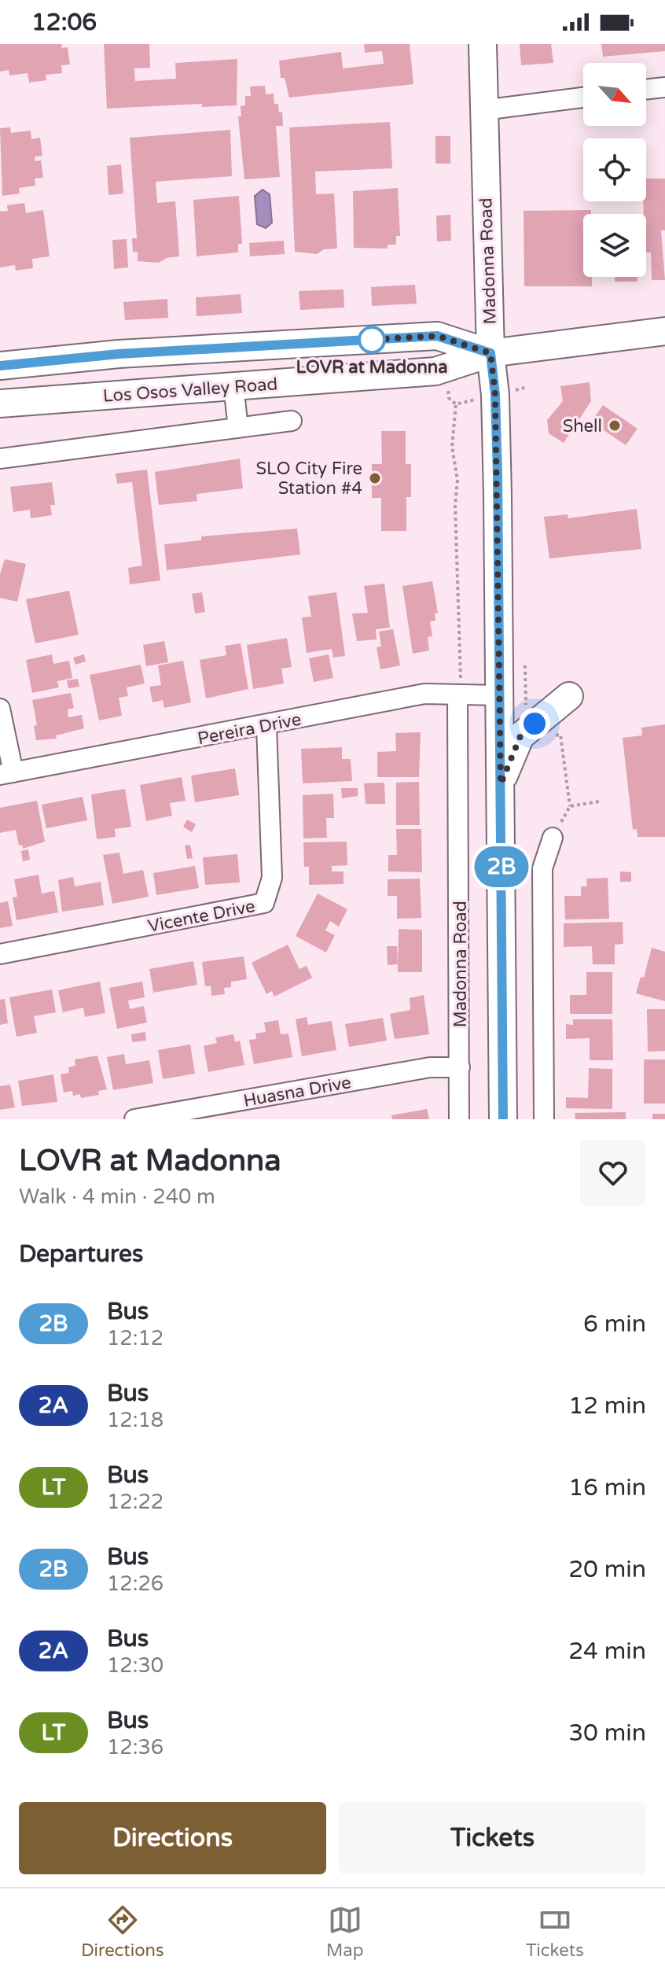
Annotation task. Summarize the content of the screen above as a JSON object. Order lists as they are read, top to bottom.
{
  "streets": {
    "main road": ["Madonna Road", "Los Osos Valley Road"],
    "street": ["Pereira Drive", "Vicente Drive", "Huasna Drive"]
  },
  "crossings": [
    ["Madonna Road", "Los Osos Valley Road"],
    ["Madonna Road", "Pereira Drive"],
    ["Madonna Road", "Huasna Drive"],
    ["Pereira Drive", "Vicente Drive"]
  ],
  "places": ["LOVR at Madonna", "Shell", "SLO City Fire Station #4"],
  "lines": ["bus line 2B"],
  "north": "bottom right",
  "page": {
    "status": "12:06",
    "on_map": "2B",
    "heading": [
      ["LOVR at Madonna", "Walk · 4 min · 240 m"],
      "Departures"
    ],
    "list": [
      {
        "mark": "2B",
        "name": "Bus",
        "note": "12:12",
        "value": "6 min"
      },
      {
        "mark": "2A",
        "name": "Bus",
        "note": "12:18",
        "value": "12 min"
      },
      {
        "mark": "LT",
        "name": "Bus",
        "note": "12:22",
        "value": "16 min"
      },
      {
        "mark": "2B",
        "name": "Bus",
        "note": "12:26",
        "value": "20 min"
      },
      {
        "mark": "2A",
        "name": "Bus",
        "note": "12:30",
        "value": "24 min"
      },
      {
        "mark": "LT",
        "name": "Bus",
        "note": "12:36",
        "value": "30 min"
      }
    ],
    "buttons": ["Directions", "Tickets"],
    "tabs": ["Directions", "Map", "Tickets"]
  }
}
